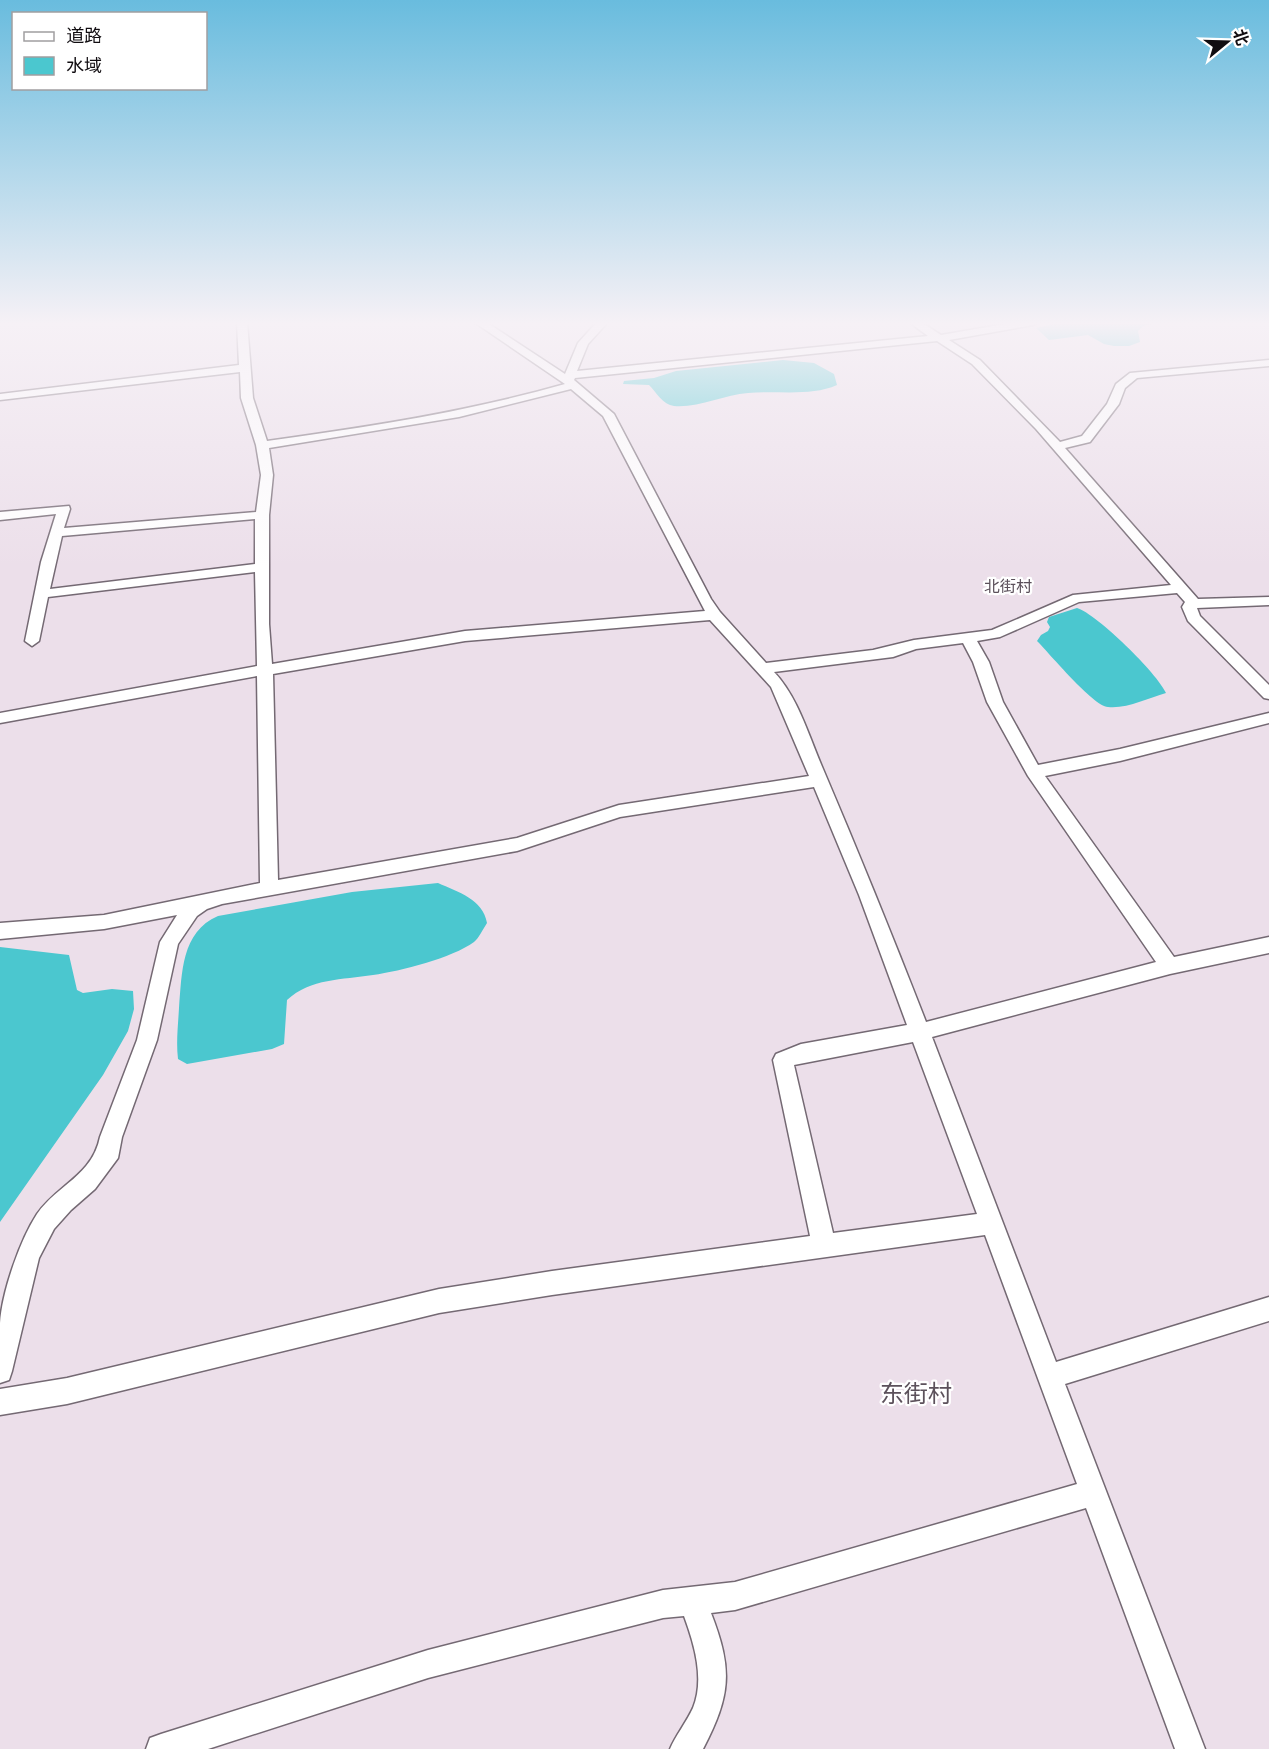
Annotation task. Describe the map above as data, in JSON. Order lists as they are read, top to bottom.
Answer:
{
  "districts": ["北街村", "东街村"],
  "legend": ["道路", "水域"],
  "north": "right"
}
